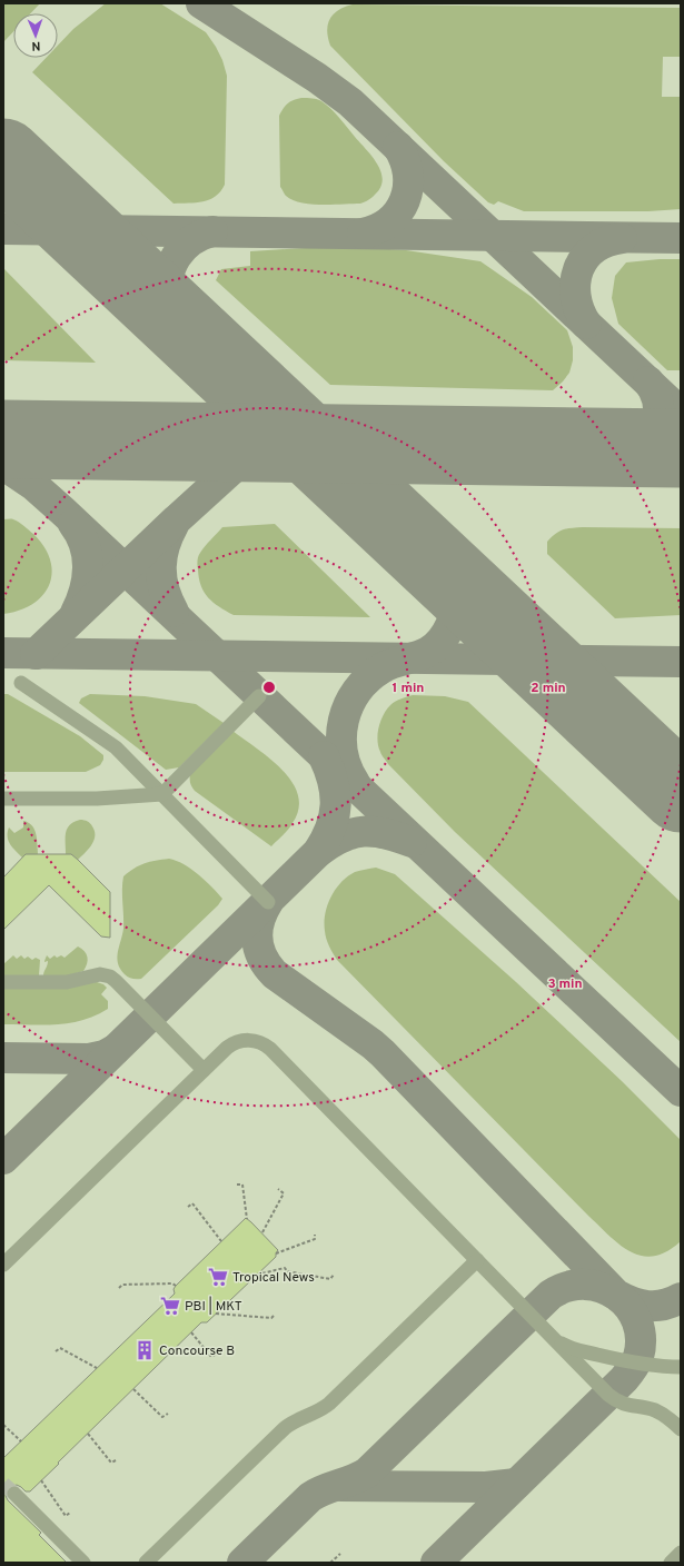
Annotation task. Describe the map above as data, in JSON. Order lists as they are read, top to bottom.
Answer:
{
  "places": {
    "supermarket": ["Tropical News", "PBI | MKT"],
    "building": ["Concourse B"]
  },
  "north": "bottom",
  "rings": ["1 min", "2 min", "3 min"]
}
